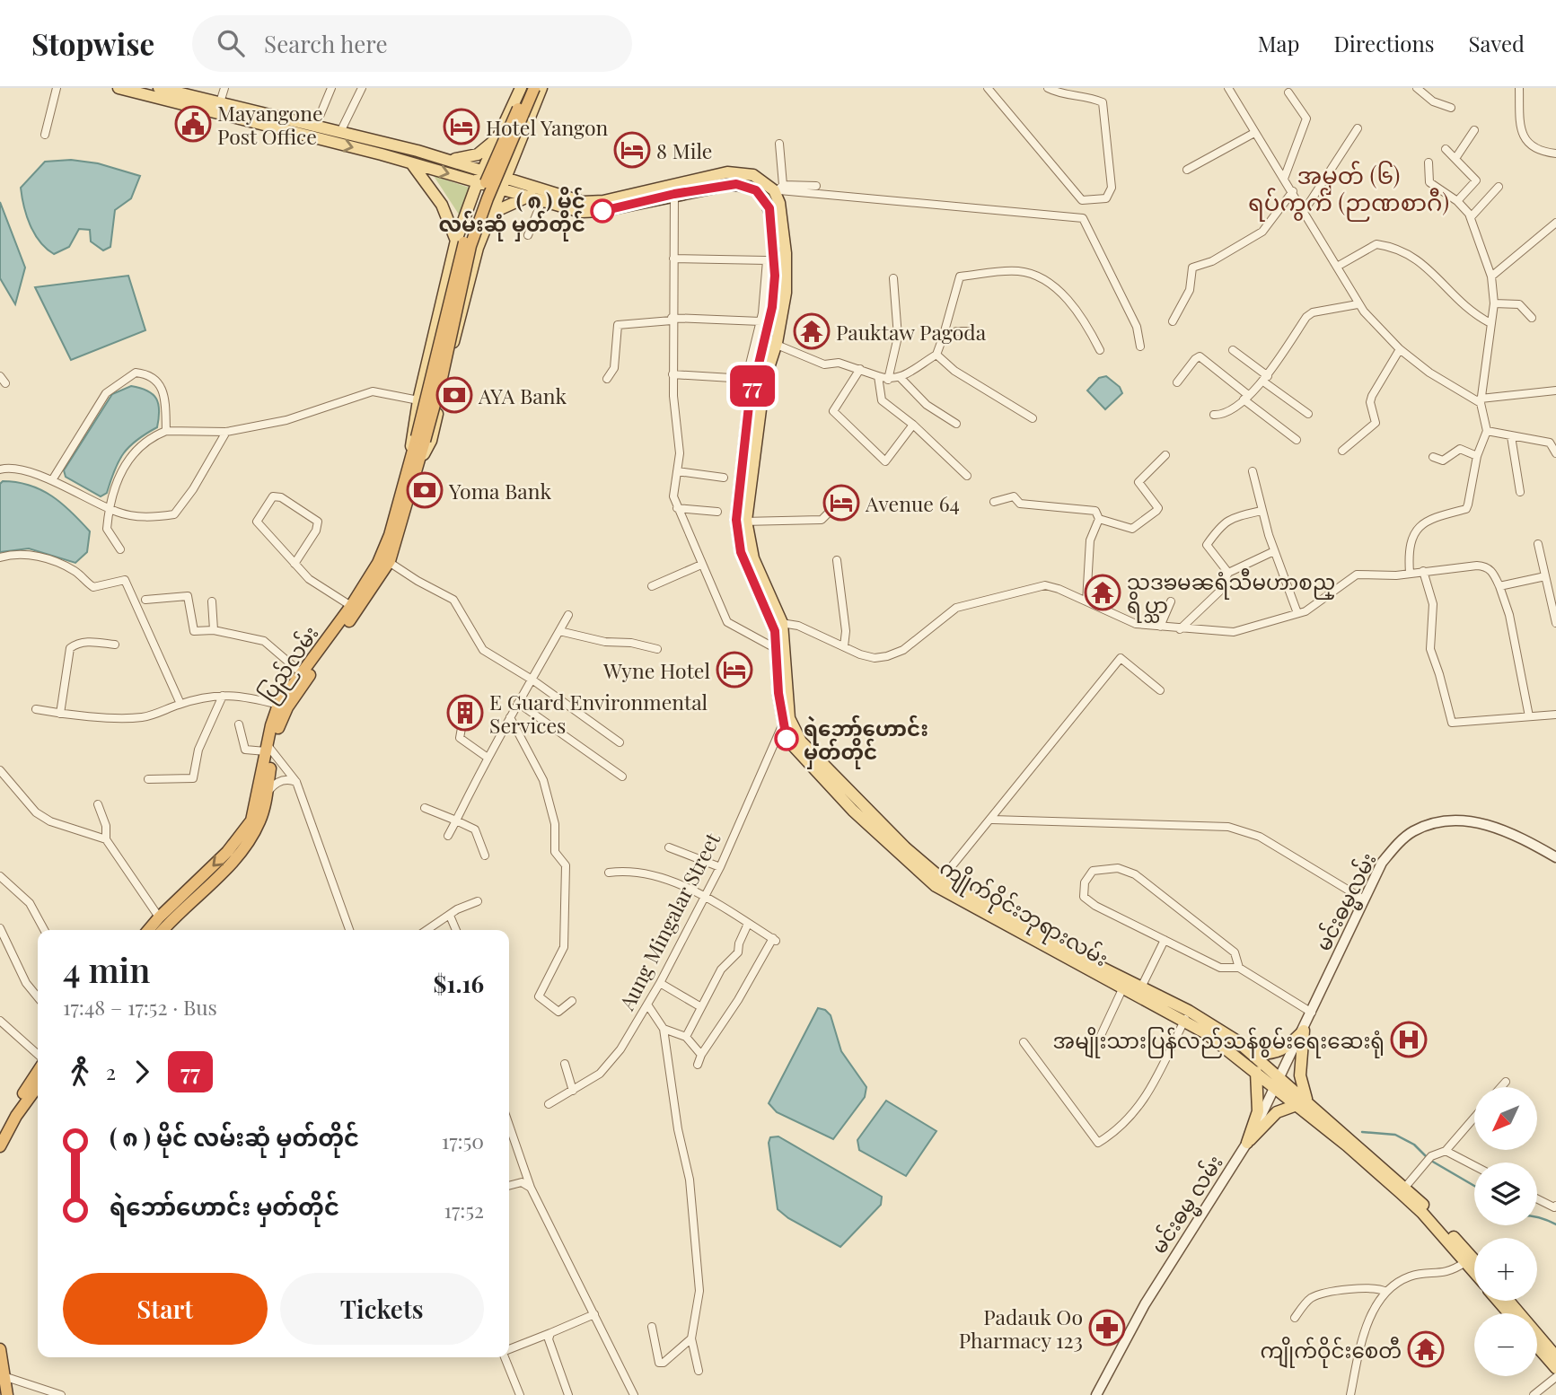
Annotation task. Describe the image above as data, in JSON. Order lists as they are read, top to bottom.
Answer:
{
  "streets": {
    "highway": ["ပြည်လမ်း"],
    "main road": ["မင်းဓမ္မလမ်း", "ကျိုက်ဝိုင်းဘုရားလမ်း", "မင်းဓမ္မ လမ်း"],
    "street": ["Aung Mingalar Street"]
  },
  "crossings": [
    ["မင်းဓမ္မလမ်း", "မင်းဓမ္မ လမ်း"],
    ["ကျိုက်ဝိုင်းဘုရားလမ်း", "Aung Mingalar Street"],
    ["ကျိုက်ဝိုင်းဘုရားလမ်း", "မင်းဓမ္မ လမ်း"]
  ],
  "districts": ["အမှတ် (၆) ရပ်ကွက် (ဉာဏစာဂီ)"],
  "places": {
    "public building": ["Mayangone Post Office"],
    "hotel": [
      "Hotel Yangon",
      "8 Mile",
      "Avenue 64",
      "Wyne Hotel"
    ],
    "other": ["( ၈ ) မိုင် လမ်းဆုံ မှတ်တိုင်", "ရဲဘော်ဟောင်း မှတ်တိုင်"],
    "temple": ["Pauktaw Pagoda", "သဒၶမၼရံသီမဟာစည္ ရိပ္သာ", "ကျိုက်ဝိုင်းစေတီ"],
    "bank": ["AYA Bank", "Yoma Bank"],
    "building": ["E Guard Environmental Services"],
    "hospital": ["အမျိုးသားပြန်လည်သန်စွမ်းရေးဆေးရုံ"],
    "pharmacy": ["Padauk Oo Pharmacy 123"]
  },
  "lines": ["bus line 77"],
  "north": "bottom left",
  "page": {
    "header": "Stopwise",
    "search": "Search here",
    "nav": ["Map", "Directions", "Saved"],
    "on_map": "77",
    "heading": ["4 min", "17:48 – 17:52 · Bus", "$1.16"],
    "legs": ["2", "77"],
    "map_buttons": ["+", "−"],
    "list": [
      {
        "name": "( ၈ ) မိုင် လမ်းဆုံ မှတ်တိုင်",
        "value": "17:50"
      },
      {
        "name": "ရဲဘော်ဟောင်း မှတ်တိုင်",
        "value": "17:52"
      }
    ],
    "buttons": ["Start", "Tickets"]
  }
}
